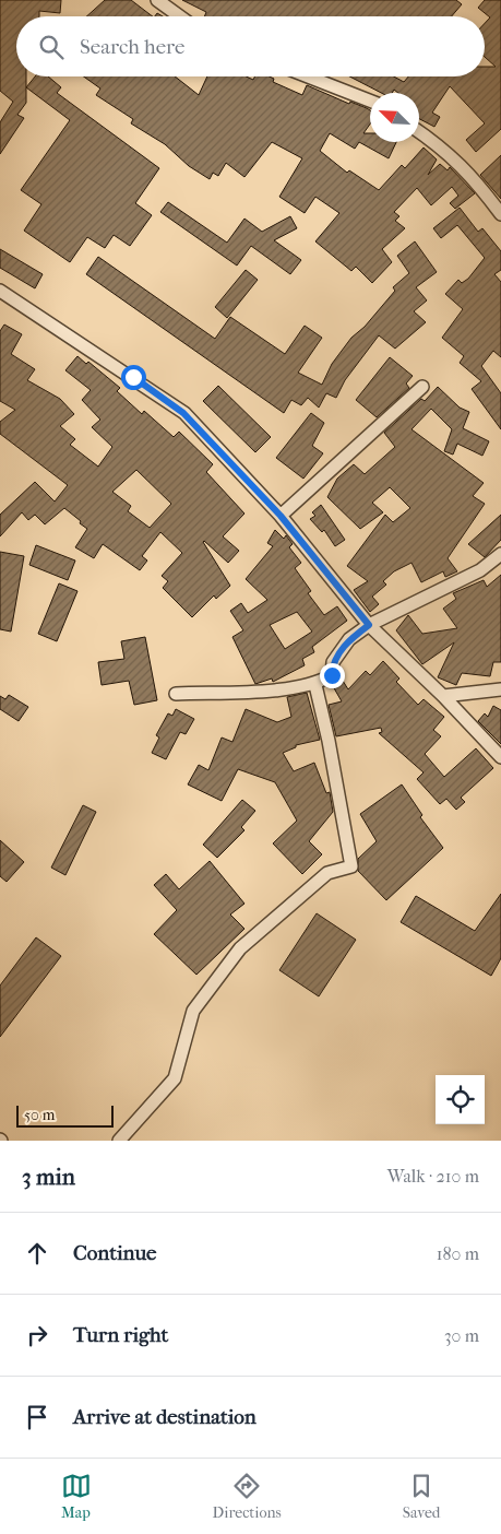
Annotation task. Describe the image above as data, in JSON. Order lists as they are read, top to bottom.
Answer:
{
  "scale_bar": "50 m",
  "north": "top left",
  "page": {
    "search": "Search here",
    "scale": "50 m",
    "heading": ["3 min", "Walk · 210 m"],
    "list": [
      ["Continue", "180 m"],
      ["Turn right", "30 m"],
      "Arrive at destination"
    ],
    "nav": ["Map", "Directions", "Saved"]
  }
}
